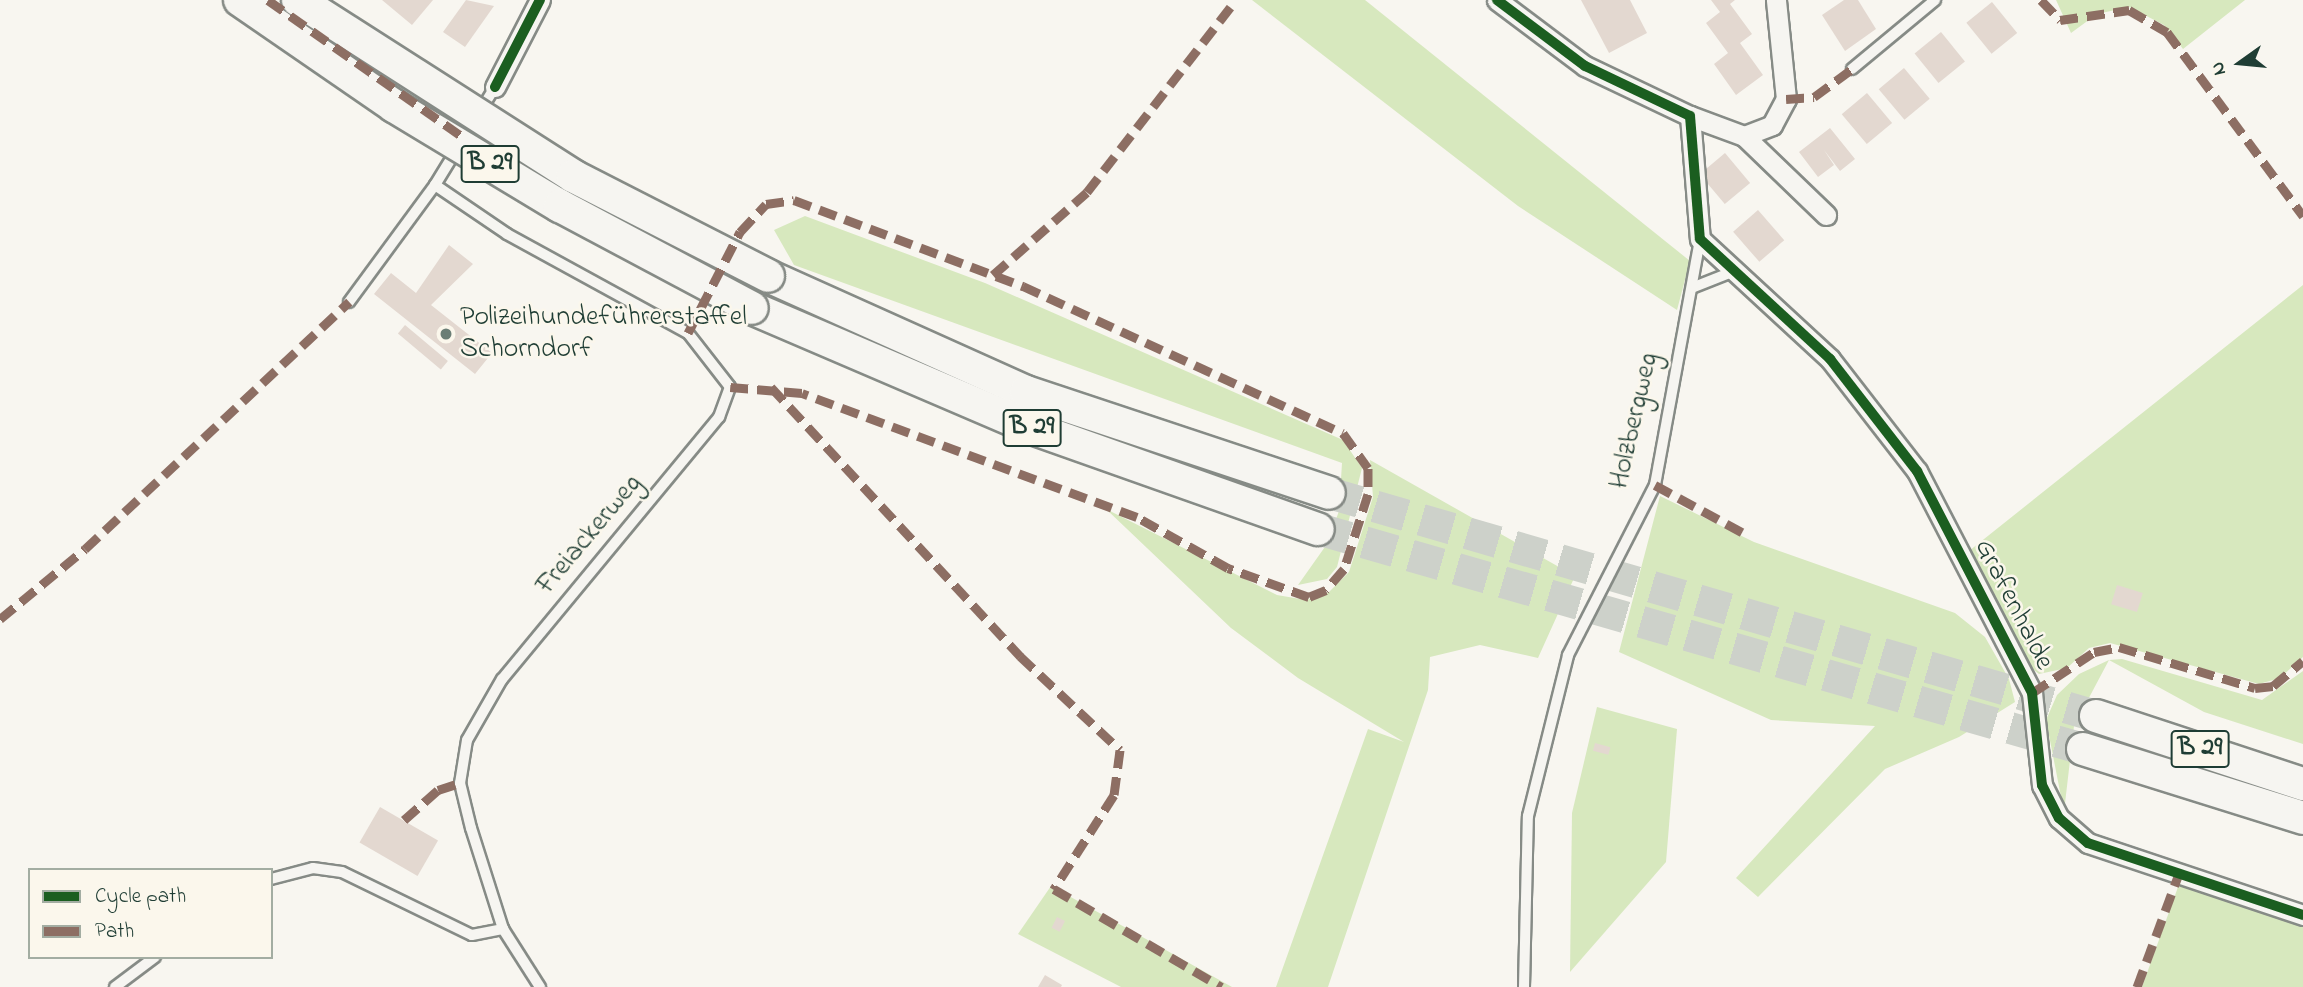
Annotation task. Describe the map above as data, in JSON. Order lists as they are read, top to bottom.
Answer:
{
  "streets": {
    "highway": ["B 29"],
    "street": ["Holzbergweg", "Grafenhalde"],
    "lane": ["Freiackerweg"]
  },
  "crossings": [
    ["Holzbergweg", "Grafenhalde"]
  ],
  "places": ["Polizeihundeführerstaffel Schorndorf"],
  "legend": ["Cycle path", "Path"],
  "north": "left"
}
